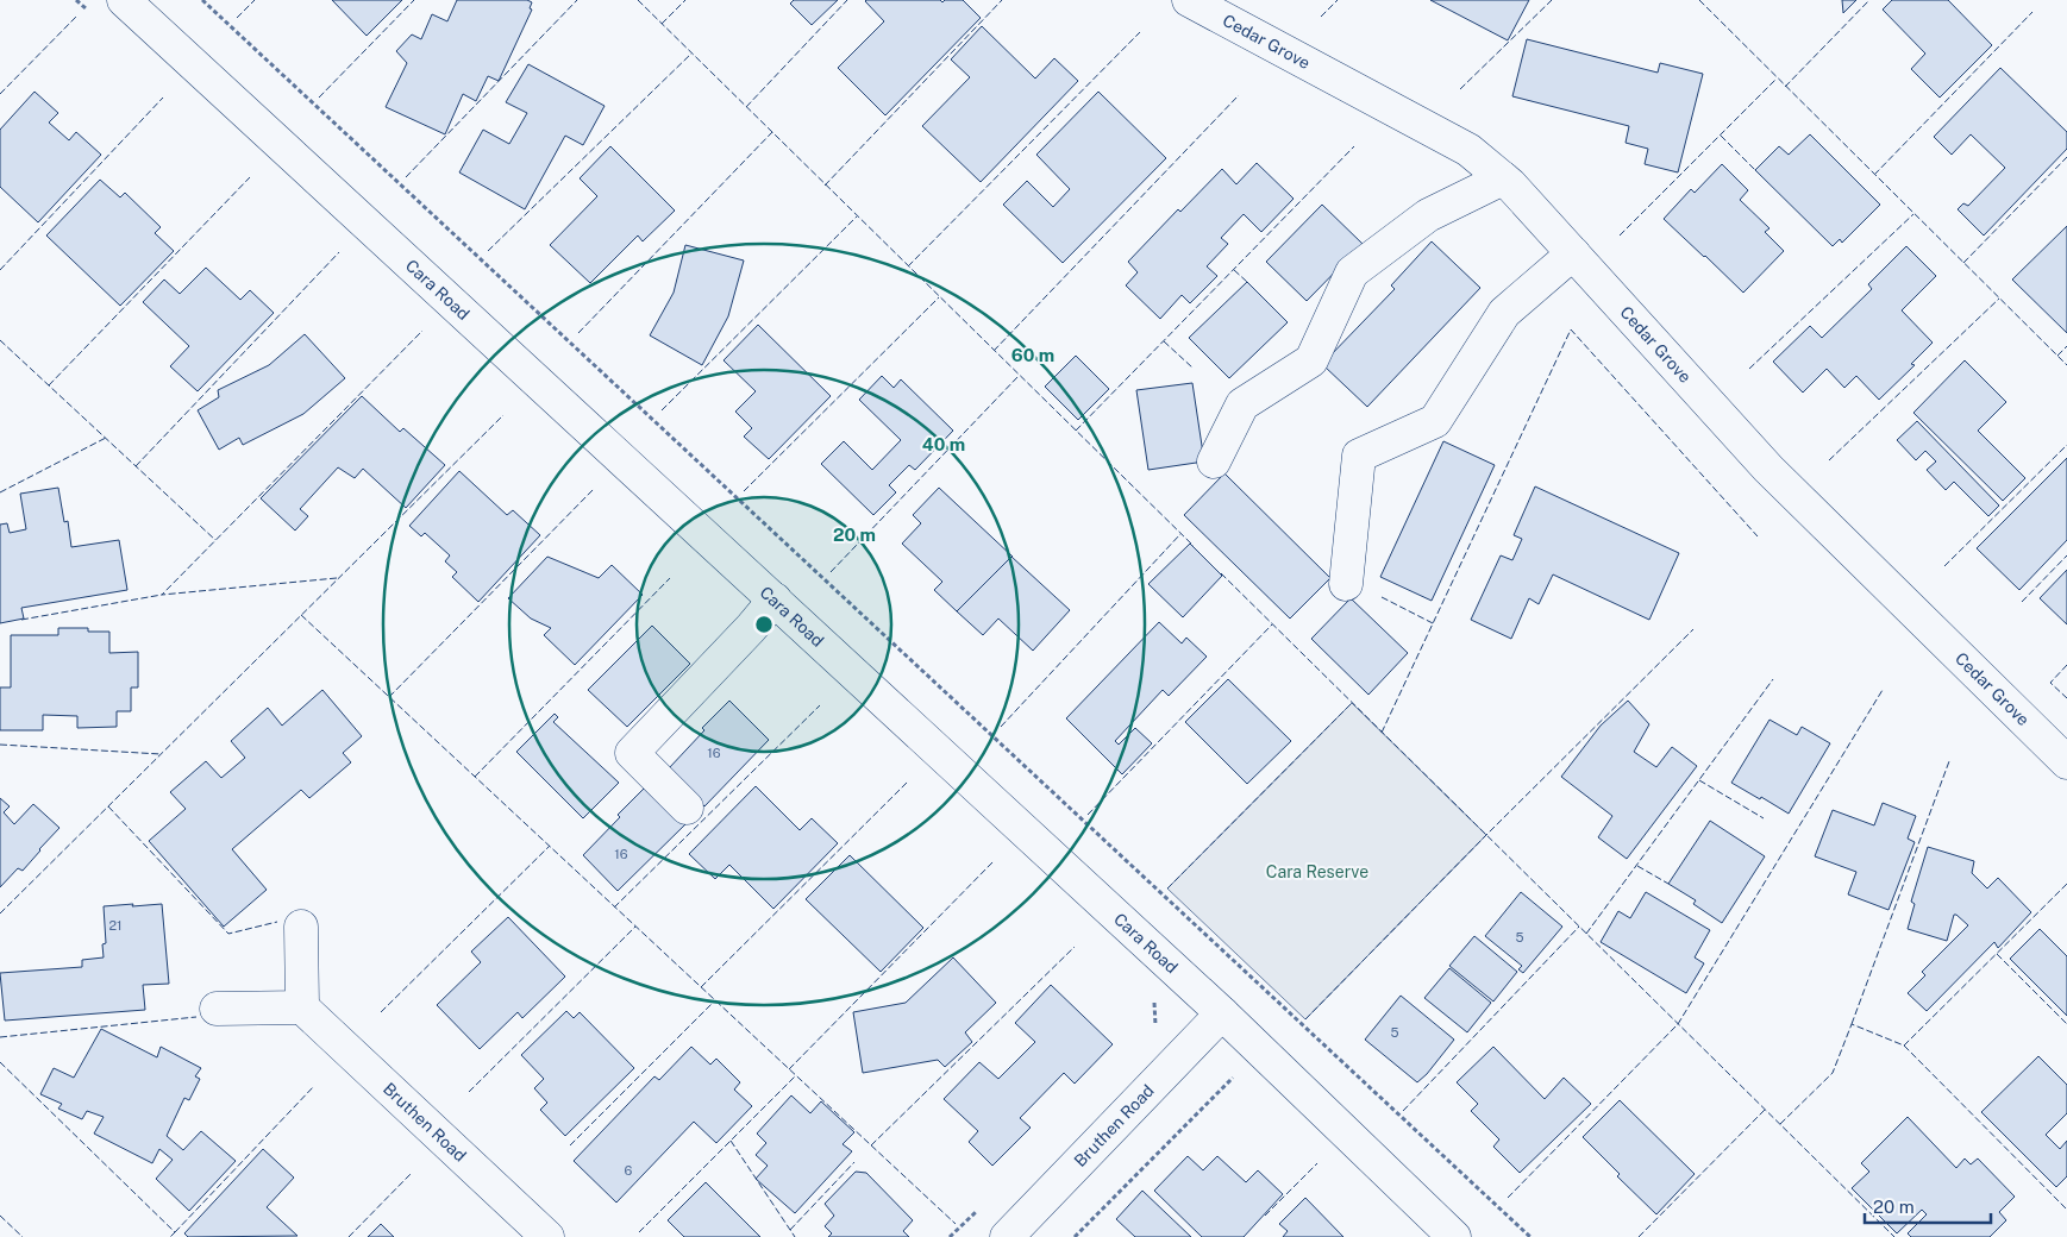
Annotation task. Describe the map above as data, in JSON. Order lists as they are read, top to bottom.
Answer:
{
  "streets": {
    "street": ["Cedar Grove", "Cara Road", "Bruthen Road"]
  },
  "crossings": [
    ["Cara Road", "Bruthen Road"]
  ],
  "parks": ["Cara Reserve"],
  "house_numbers": [
    "16",
    "16",
    "21",
    "5",
    "5",
    "6"
  ],
  "scale_bar": "20 m",
  "rings": ["60 m", "40 m", "20 m"]
}
